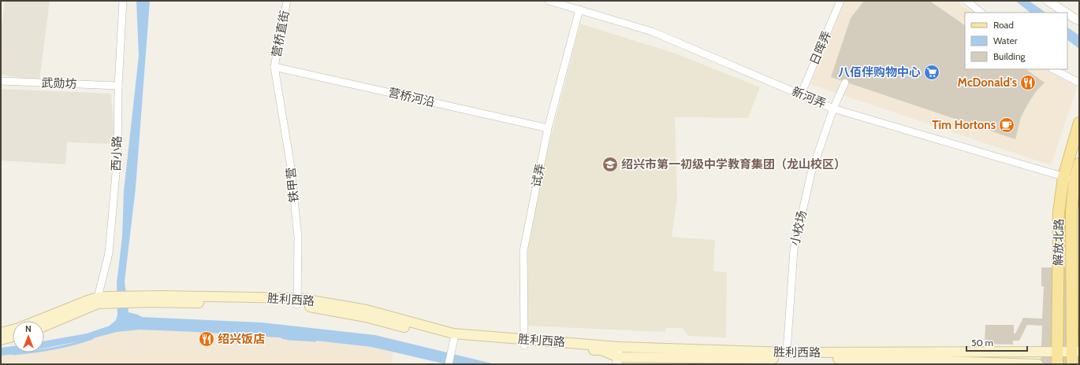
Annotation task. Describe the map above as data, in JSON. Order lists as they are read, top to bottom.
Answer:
{
  "streets": {
    "main road": ["解放北路", "胜利西路"],
    "street": [
      "营桥直街",
      "日晖弄",
      "武勋坊",
      "营桥河沿",
      "新河弄",
      "西小路",
      "试弄",
      "铁甲营",
      "小校场"
    ]
  },
  "crossings": [
    ["营桥直街", "营桥河沿"],
    ["营桥直街", "铁甲营"],
    ["日晖弄", "新河弄"],
    ["武勋坊", "西小路"],
    ["营桥河沿", "试弄"],
    ["营桥河沿", "铁甲营"],
    ["新河弄", "试弄"],
    ["新河弄", "小校场"],
    ["新河弄", "解放北路"],
    ["西小路", "胜利西路"],
    ["试弄", "胜利西路"],
    ["铁甲营", "胜利西路"],
    ["小校场", "胜利西路"],
    ["解放北路", "胜利西路"]
  ],
  "places": {
    "supermarket": ["八佰伴购物中心"],
    "restaurant": ["McDonald's", "绍兴饭店"],
    "cafe": ["Tim Hortons"],
    "school or university": ["绍兴市第一初级中学教育集团（龙山校区）"]
  },
  "legend": ["Road", "Water", "Building"],
  "scale_bar": "50 m",
  "north": "top"
}
